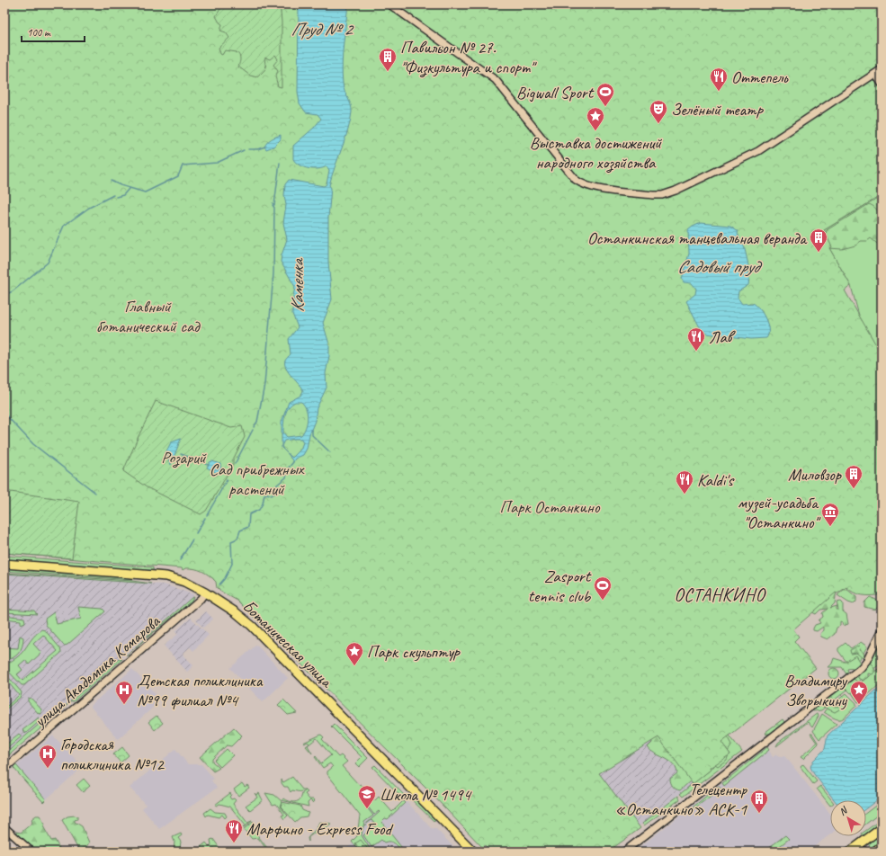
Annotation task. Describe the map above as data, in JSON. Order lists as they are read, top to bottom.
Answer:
{
  "streets": {
    "main road": ["Ботаническая улица"],
    "street": ["улица Академика Комарова"]
  },
  "crossings": [
    ["Ботаническая улица", "улица Академика Комарова"]
  ],
  "districts": ["ОСТАНКИНО"],
  "water": ["Пруд № 2", "Садовый пруд", "Каменка"],
  "parks": [
    "Главный ботанический сад",
    "Розарий",
    "Сад прибрежных растений",
    "Парк Останкино"
  ],
  "places": {
    "building": [
      "Павильон № 27. \"Физкультура и спорт\"",
      "Останкинская танцевальная веранда",
      "Миловзор",
      "Телецентр «Останкино» АСК-1"
    ],
    "restaurant": [
      "Оттепель",
      "Лав",
      "Kaldi's",
      "Марфино - Express Food"
    ],
    "sports": ["Bigwall Sport", "Zasport tennis club"],
    "theatre": ["Зелёный театр"],
    "place": ["Выставка достижений народного хозяйства", "Парк скульптур", "Владимиру Зворыкину"],
    "museum": ["музей-усадьба \"Останкино\""],
    "hospital": ["Детская поликлиника №99 филиал №4", "Городская поликлиника №12"],
    "school or university": ["Школа № 1494"]
  },
  "scale_bar": "100 m",
  "north": "top left"
}
